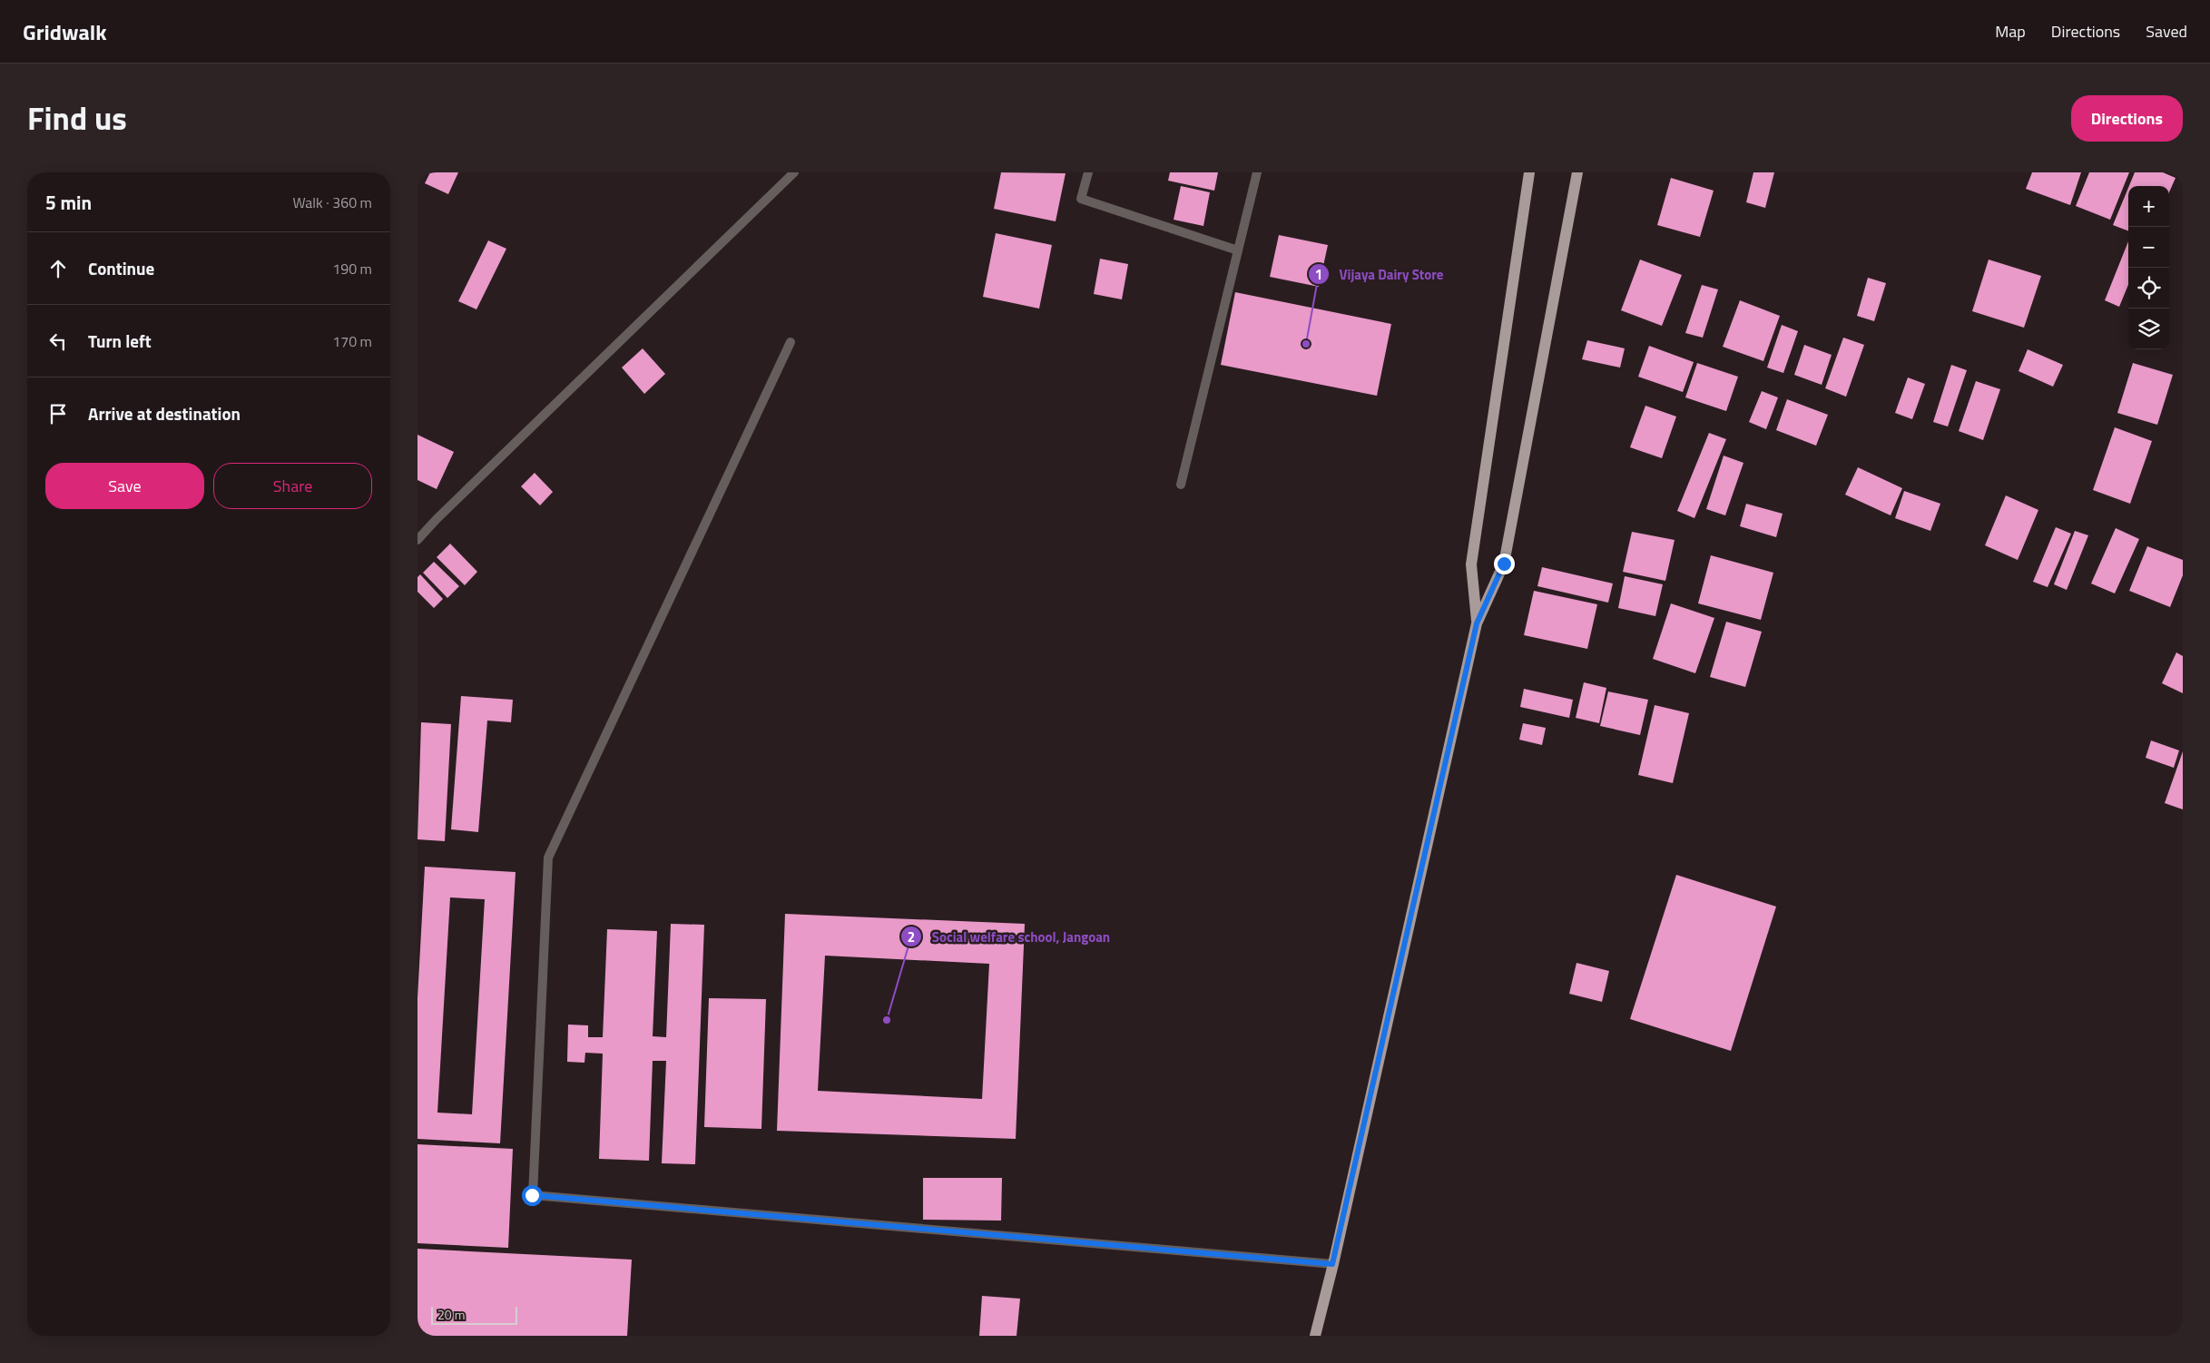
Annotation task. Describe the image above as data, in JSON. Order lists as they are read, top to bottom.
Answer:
{
  "places": ["Vijaya Dairy Store", "Social welfare school, Jangoan"],
  "scale_bar": "20 m",
  "page": {
    "header": "Gridwalk",
    "nav": ["Map", "Directions", "Saved"],
    "title": "Find us",
    "buttons": [
      "Directions",
      ["Save", "Share"]
    ],
    "heading": ["5 min", "Walk · 360 m"],
    "map_buttons": ["+", "−"],
    "list": [
      ["Continue", "190 m"],
      ["Turn left", "170 m"],
      "Arrive at destination"
    ],
    "scale": "20 m"
  }
}
